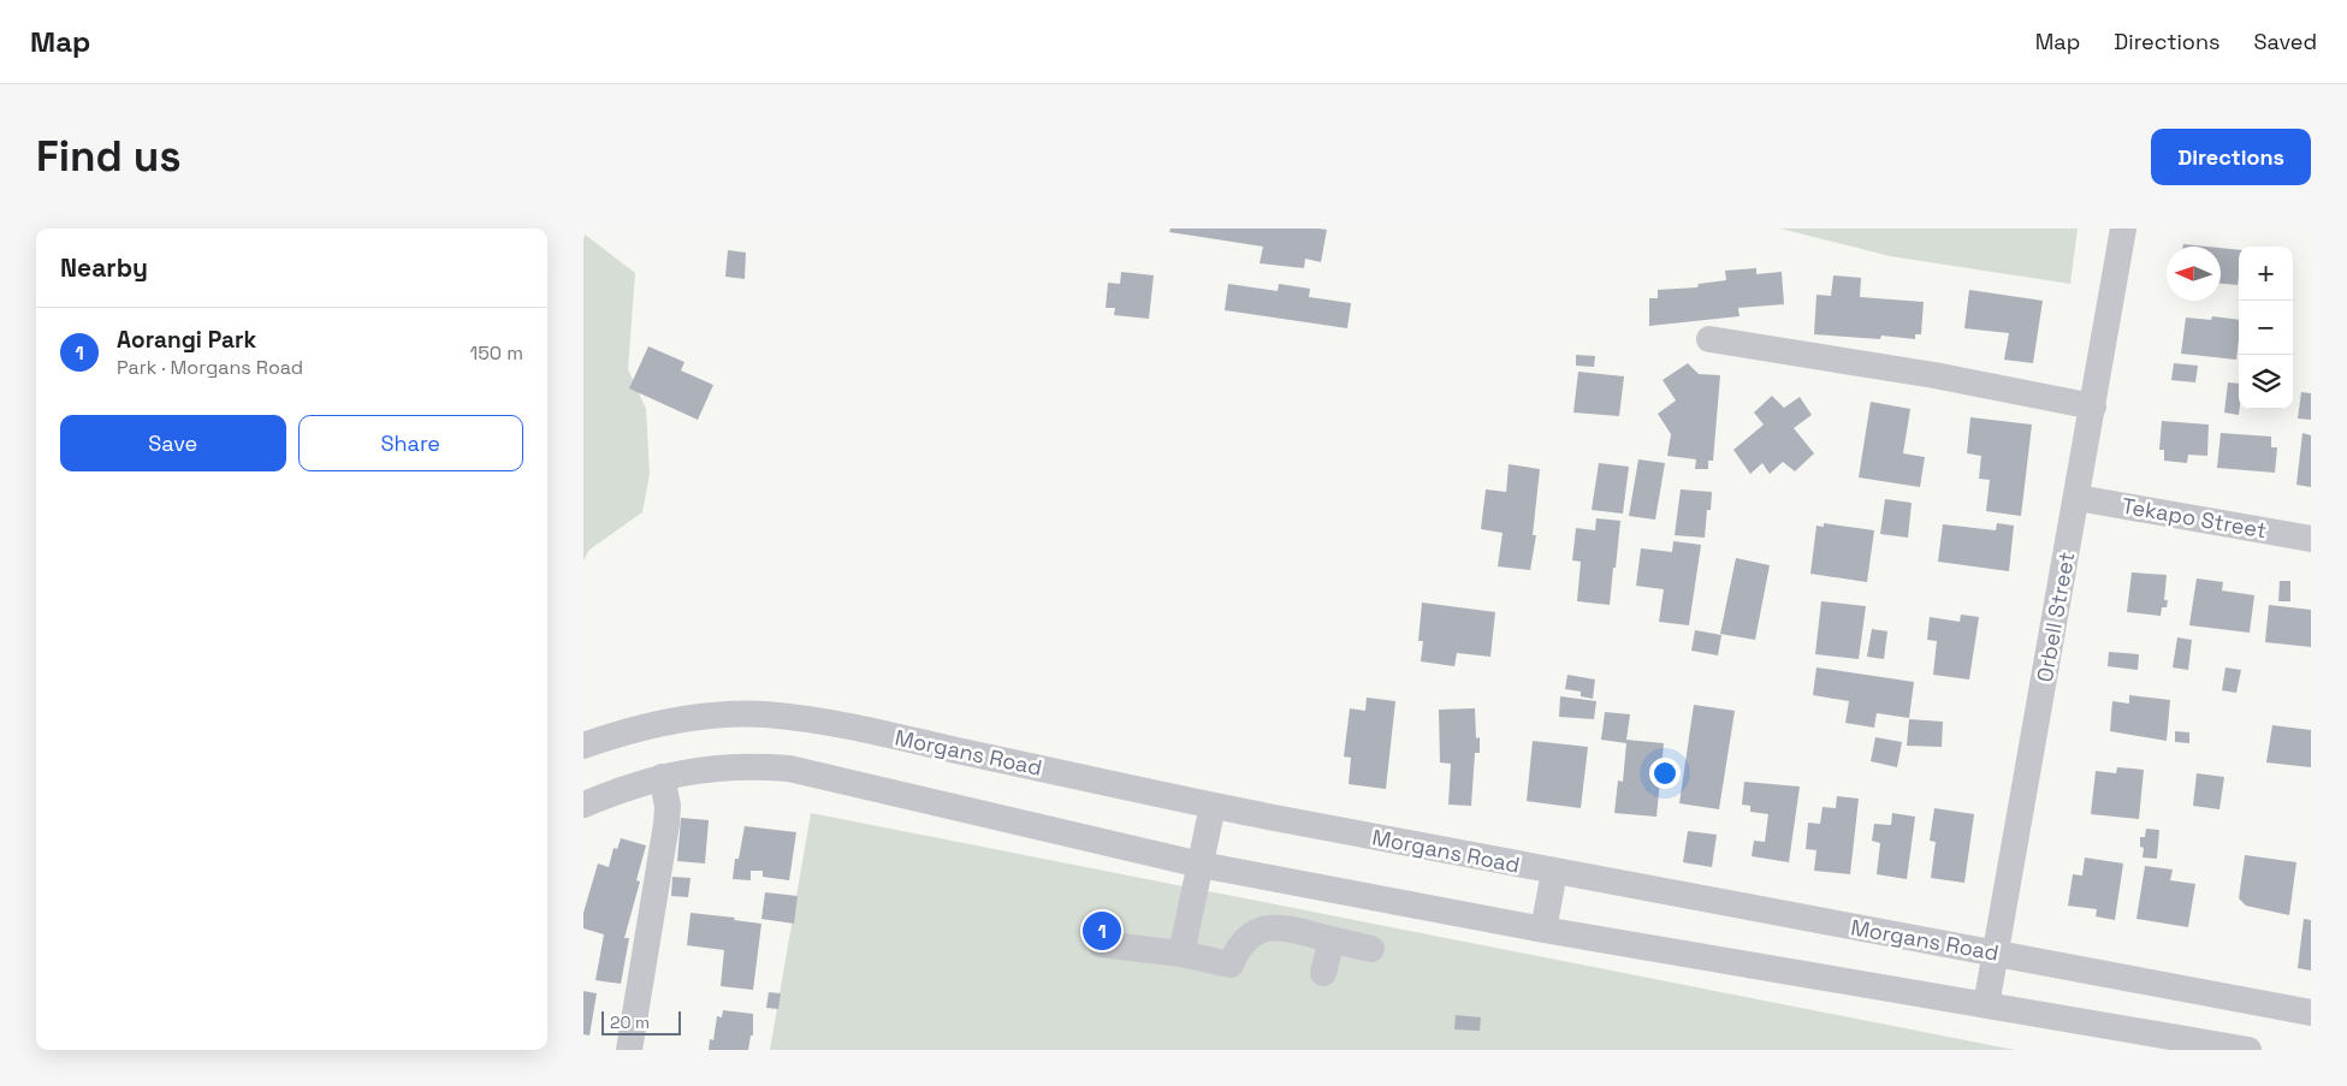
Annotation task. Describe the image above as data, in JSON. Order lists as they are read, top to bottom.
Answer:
{
  "streets": {
    "street": ["Tekapo Street", "Orbell Street", "Morgans Road"]
  },
  "crossings": [
    ["Tekapo Street", "Orbell Street"],
    ["Orbell Street", "Morgans Road"]
  ],
  "scale_bar": "20 m",
  "north": "left",
  "page": {
    "header": "Map",
    "nav": ["Map", "Directions", "Saved"],
    "buttons": [
      "Directions",
      ["Save", "Share"]
    ],
    "title": "Find us",
    "heading": "Nearby",
    "map_buttons": ["+", "−"],
    "list": [
      {
        "mark": "1",
        "name": "Aorangi Park",
        "note": "Park · Morgans Road",
        "value": "150 m"
      }
    ],
    "pins": "1",
    "scale": "20 m"
  }
}
